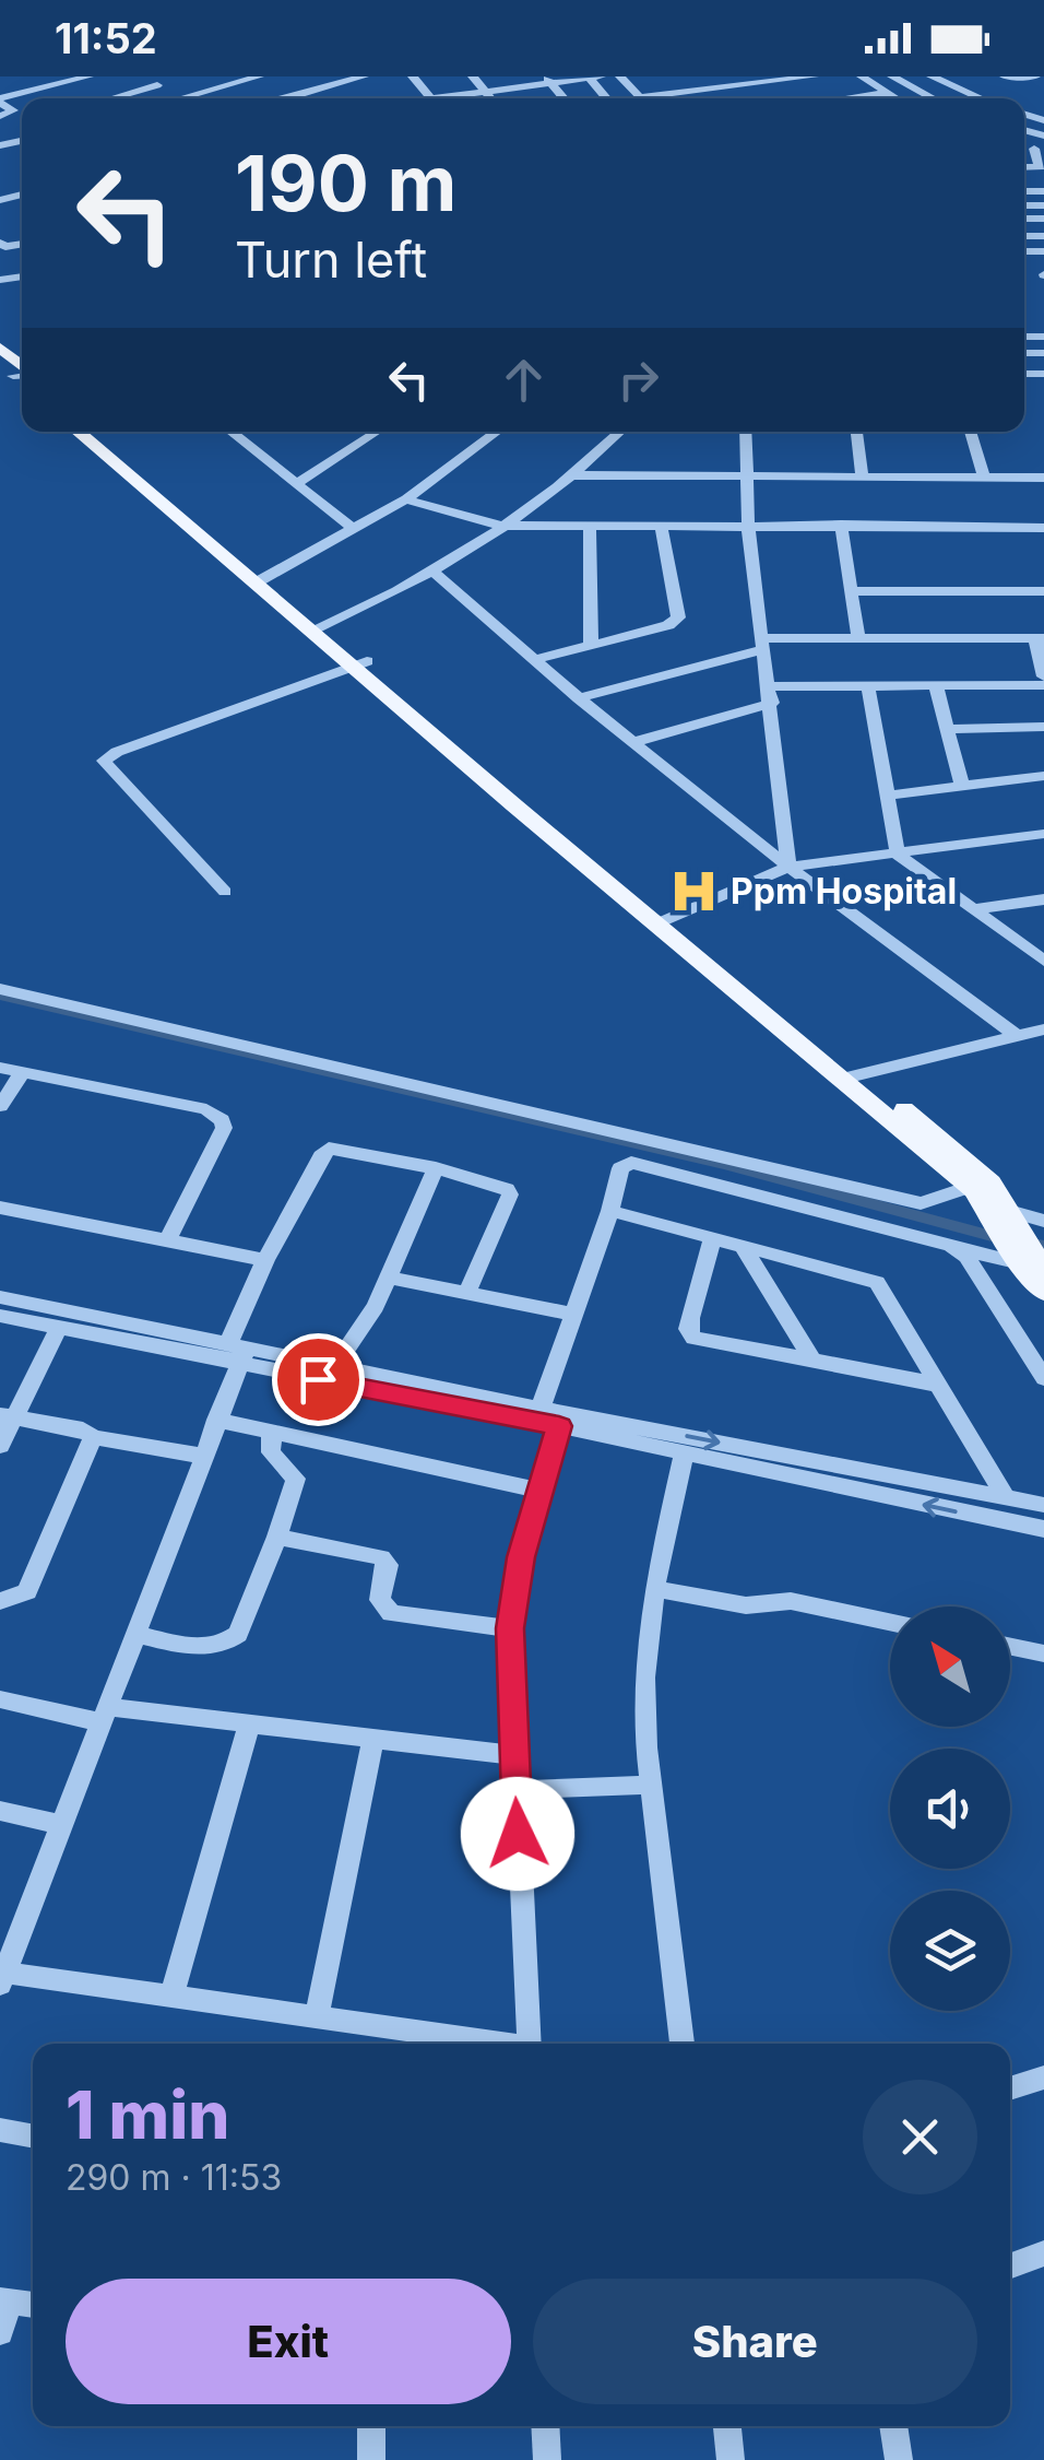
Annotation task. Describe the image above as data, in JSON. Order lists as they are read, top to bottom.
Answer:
{
  "places": {
    "hospital": ["Ppm Hospital"]
  },
  "north": "top left",
  "page": {
    "status": "11:52",
    "turn": ["190 m", "Turn left"],
    "heading": ["1 min", "290 m · 11:53"],
    "buttons": ["Exit", "Share"]
  }
}
